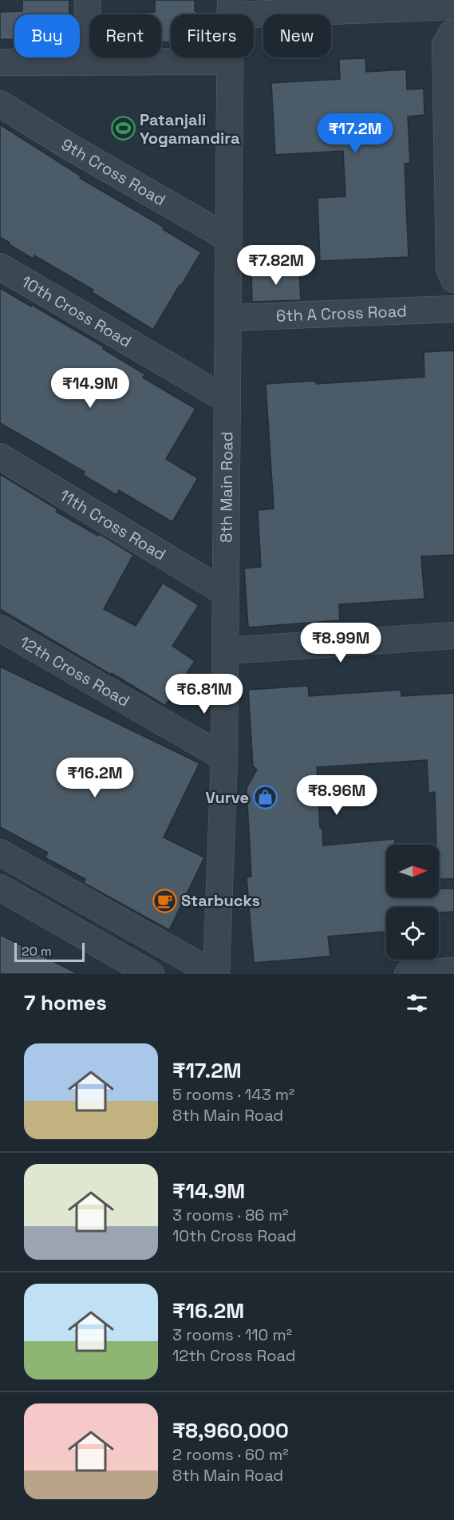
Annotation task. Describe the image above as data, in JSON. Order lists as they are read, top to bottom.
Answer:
{
  "streets": {
    "street": [
      "9th Cross Road",
      "10th Cross Road",
      "6th A Cross Road",
      "8th Main Road",
      "11th Cross Road",
      "12th Cross Road"
    ]
  },
  "crossings": [
    ["9th Cross Road", "8th Main Road"],
    ["10th Cross Road", "8th Main Road"],
    ["6th A Cross Road", "8th Main Road"],
    ["8th Main Road", "11th Cross Road"],
    ["8th Main Road", "12th Cross Road"]
  ],
  "places": {
    "sports": ["Patanjali Yogamandira"],
    "shop": ["Vurve"],
    "cafe": ["Starbucks"]
  },
  "scale_bar": "20 m",
  "north": "right",
  "page": {
    "chip": [
      "Buy",
      "Rent",
      "Filters",
      "New"
    ],
    "price": [
      "₹17.2M",
      "₹7.82M",
      "₹14.9M",
      "₹8.99M",
      "₹6.81M",
      "₹16.2M",
      "₹8.96M"
    ],
    "scale": "20 m",
    "heading": "7 homes",
    "list": [
      {
        "name": "₹17.2M",
        "note": "5 rooms · 143 m² · 8th Main Road"
      },
      {
        "name": "₹14.9M",
        "note": "3 rooms · 86 m² · 10th Cross Road"
      },
      {
        "name": "₹16.2M",
        "note": "3 rooms · 110 m² · 12th Cross Road"
      },
      {
        "name": "₹8,960,000",
        "note": "2 rooms · 60 m² · 8th Main Road"
      }
    ]
  }
}
